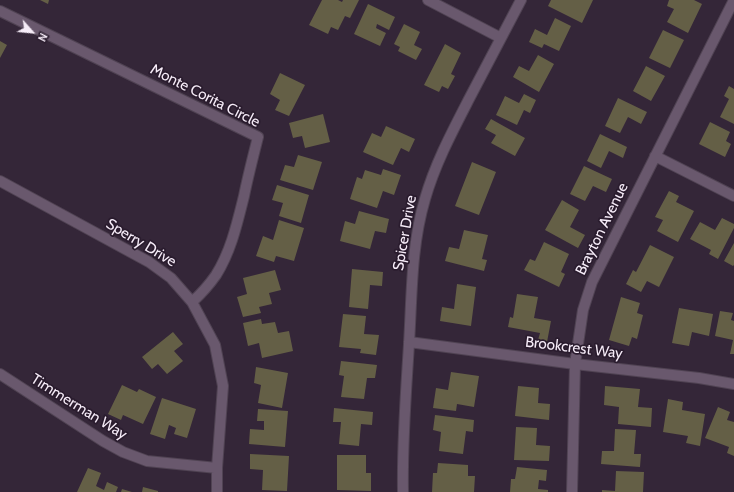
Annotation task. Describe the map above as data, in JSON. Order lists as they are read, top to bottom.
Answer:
{
  "streets": {
    "street": [
      "Monte Corita Circle",
      "Brayton Avenue",
      "Spicer Drive",
      "Sperry Drive",
      "Brookcrest Way",
      "Timmerman Way"
    ]
  },
  "crossings": [
    ["Monte Corita Circle", "Sperry Drive"],
    ["Brayton Avenue", "Brookcrest Way"],
    ["Spicer Drive", "Brookcrest Way"],
    ["Sperry Drive", "Timmerman Way"]
  ],
  "north": "bottom right"
}
